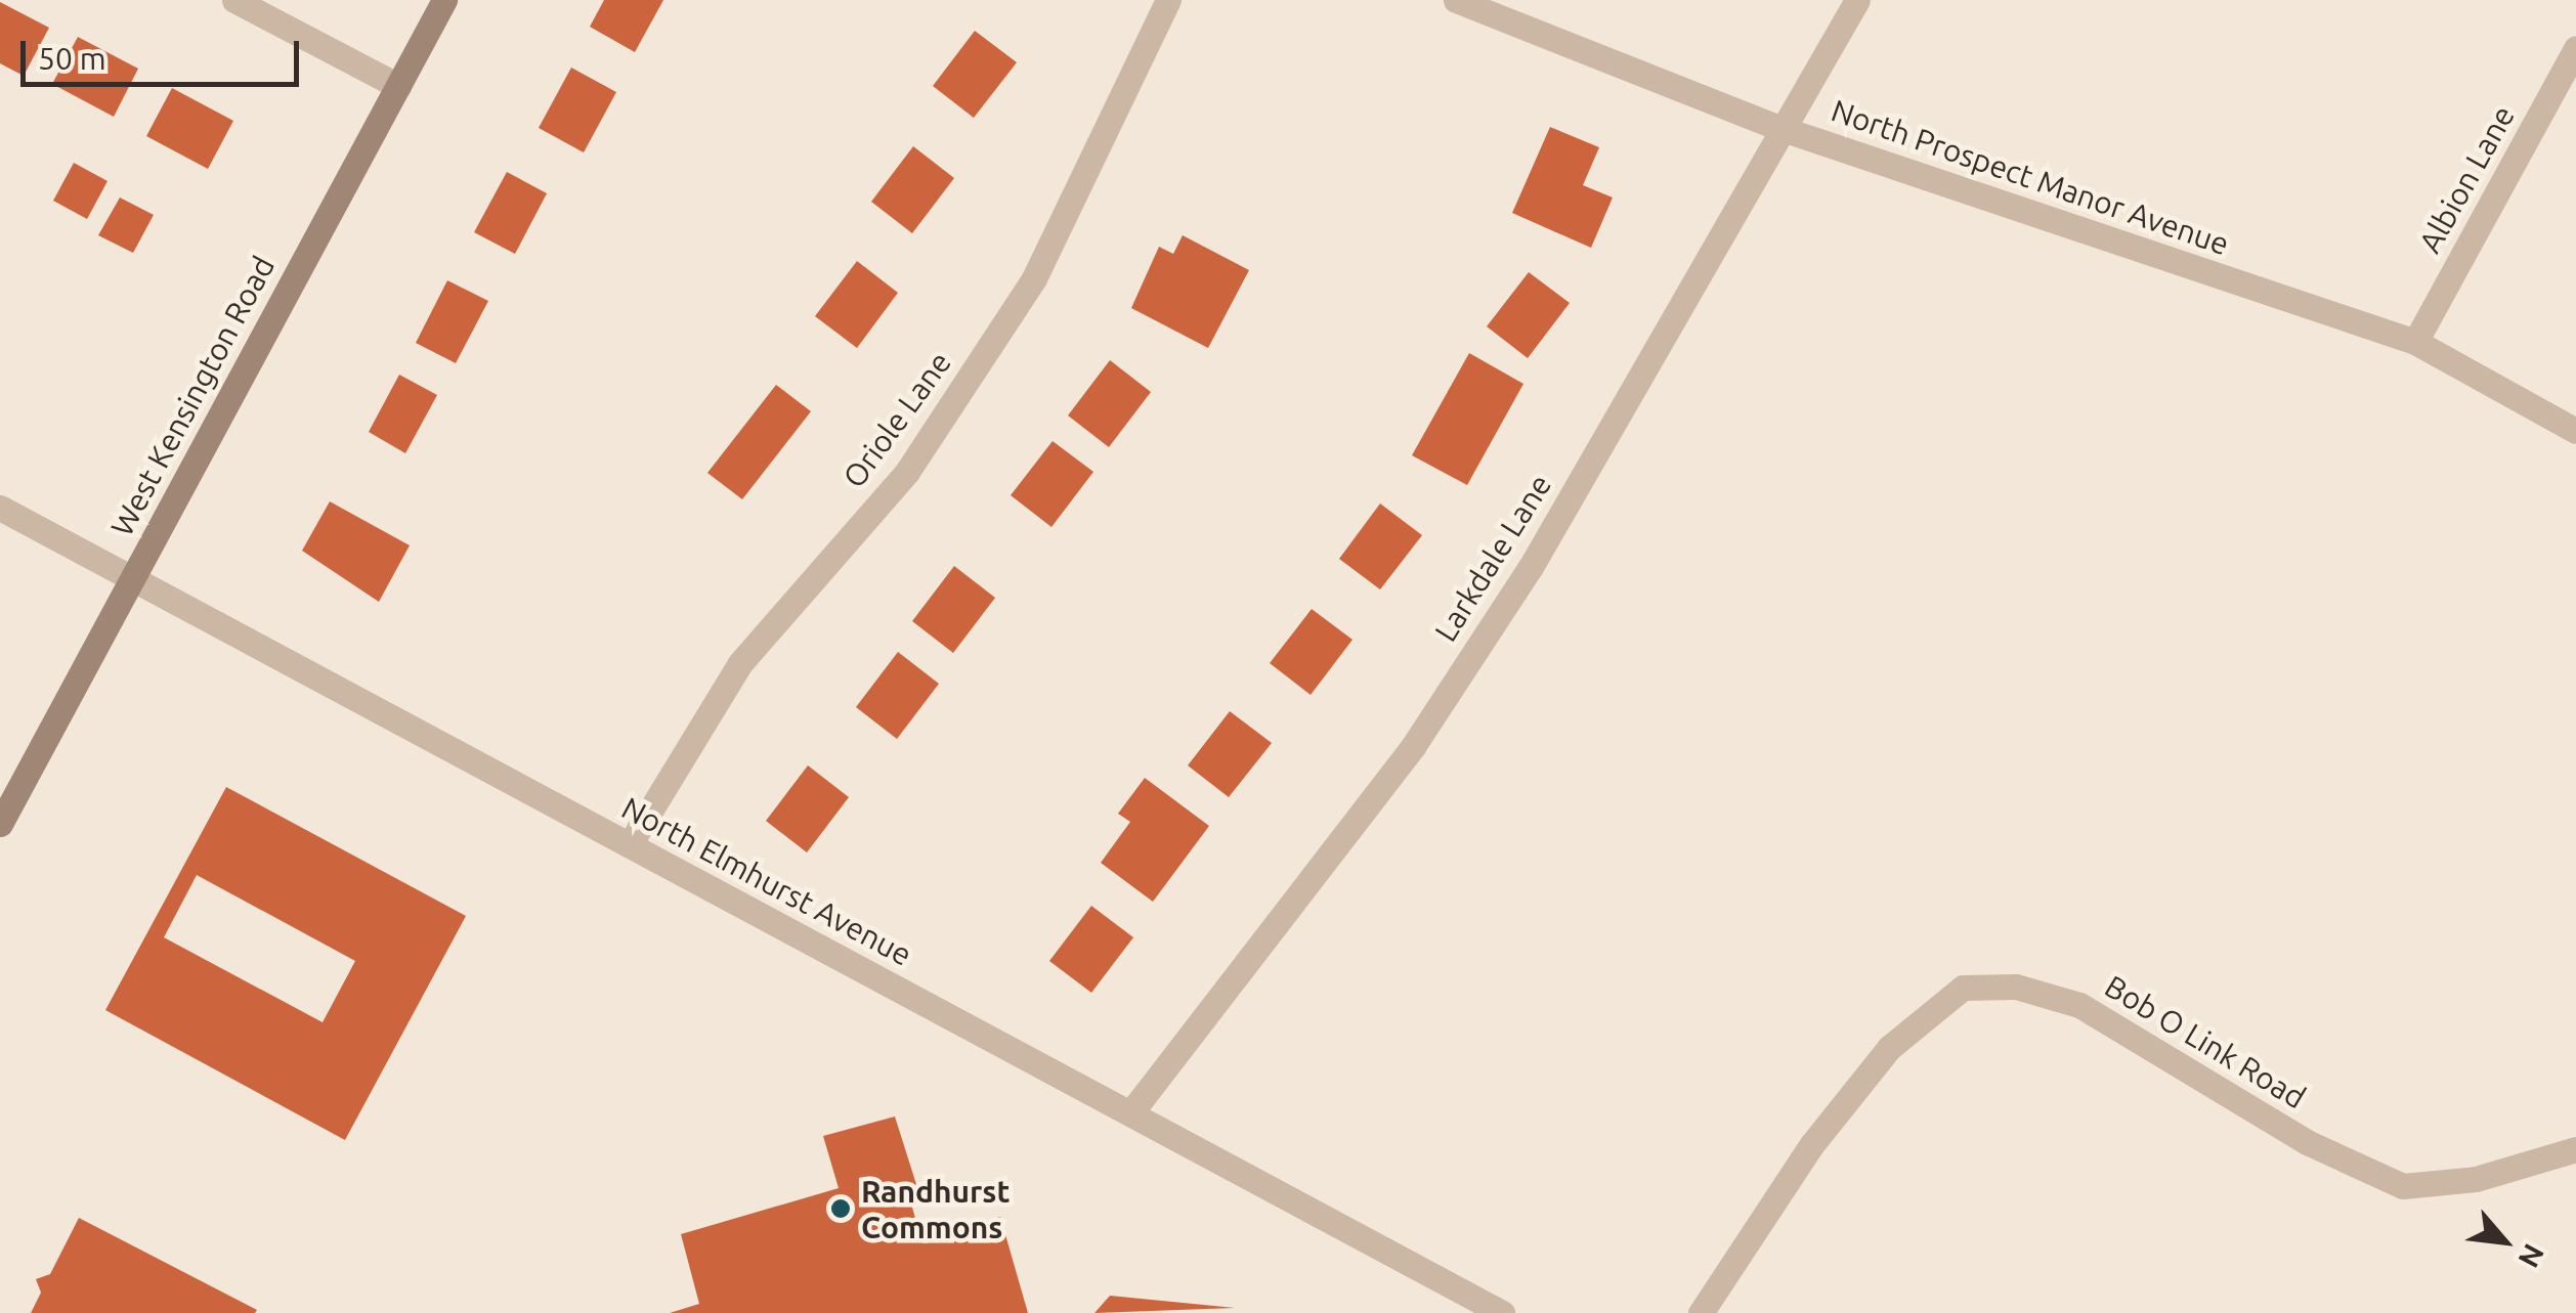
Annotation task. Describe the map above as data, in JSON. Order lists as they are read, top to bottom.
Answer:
{
  "streets": {
    "main road": ["West Kensington Road"],
    "street": [
      "North Prospect Manor Avenue",
      "Albion Lane",
      "Oriole Lane",
      "Larkdale Lane",
      "North Elmhurst Avenue",
      "Bob O Link Road"
    ]
  },
  "crossings": [
    ["North Prospect Manor Avenue", "Albion Lane"],
    ["North Prospect Manor Avenue", "Larkdale Lane"],
    ["West Kensington Road", "North Elmhurst Avenue"],
    ["Oriole Lane", "North Elmhurst Avenue"],
    ["Larkdale Lane", "North Elmhurst Avenue"]
  ],
  "places": ["Randhurst Commons"],
  "scale_bar": "50 m",
  "north": "bottom right"
}
